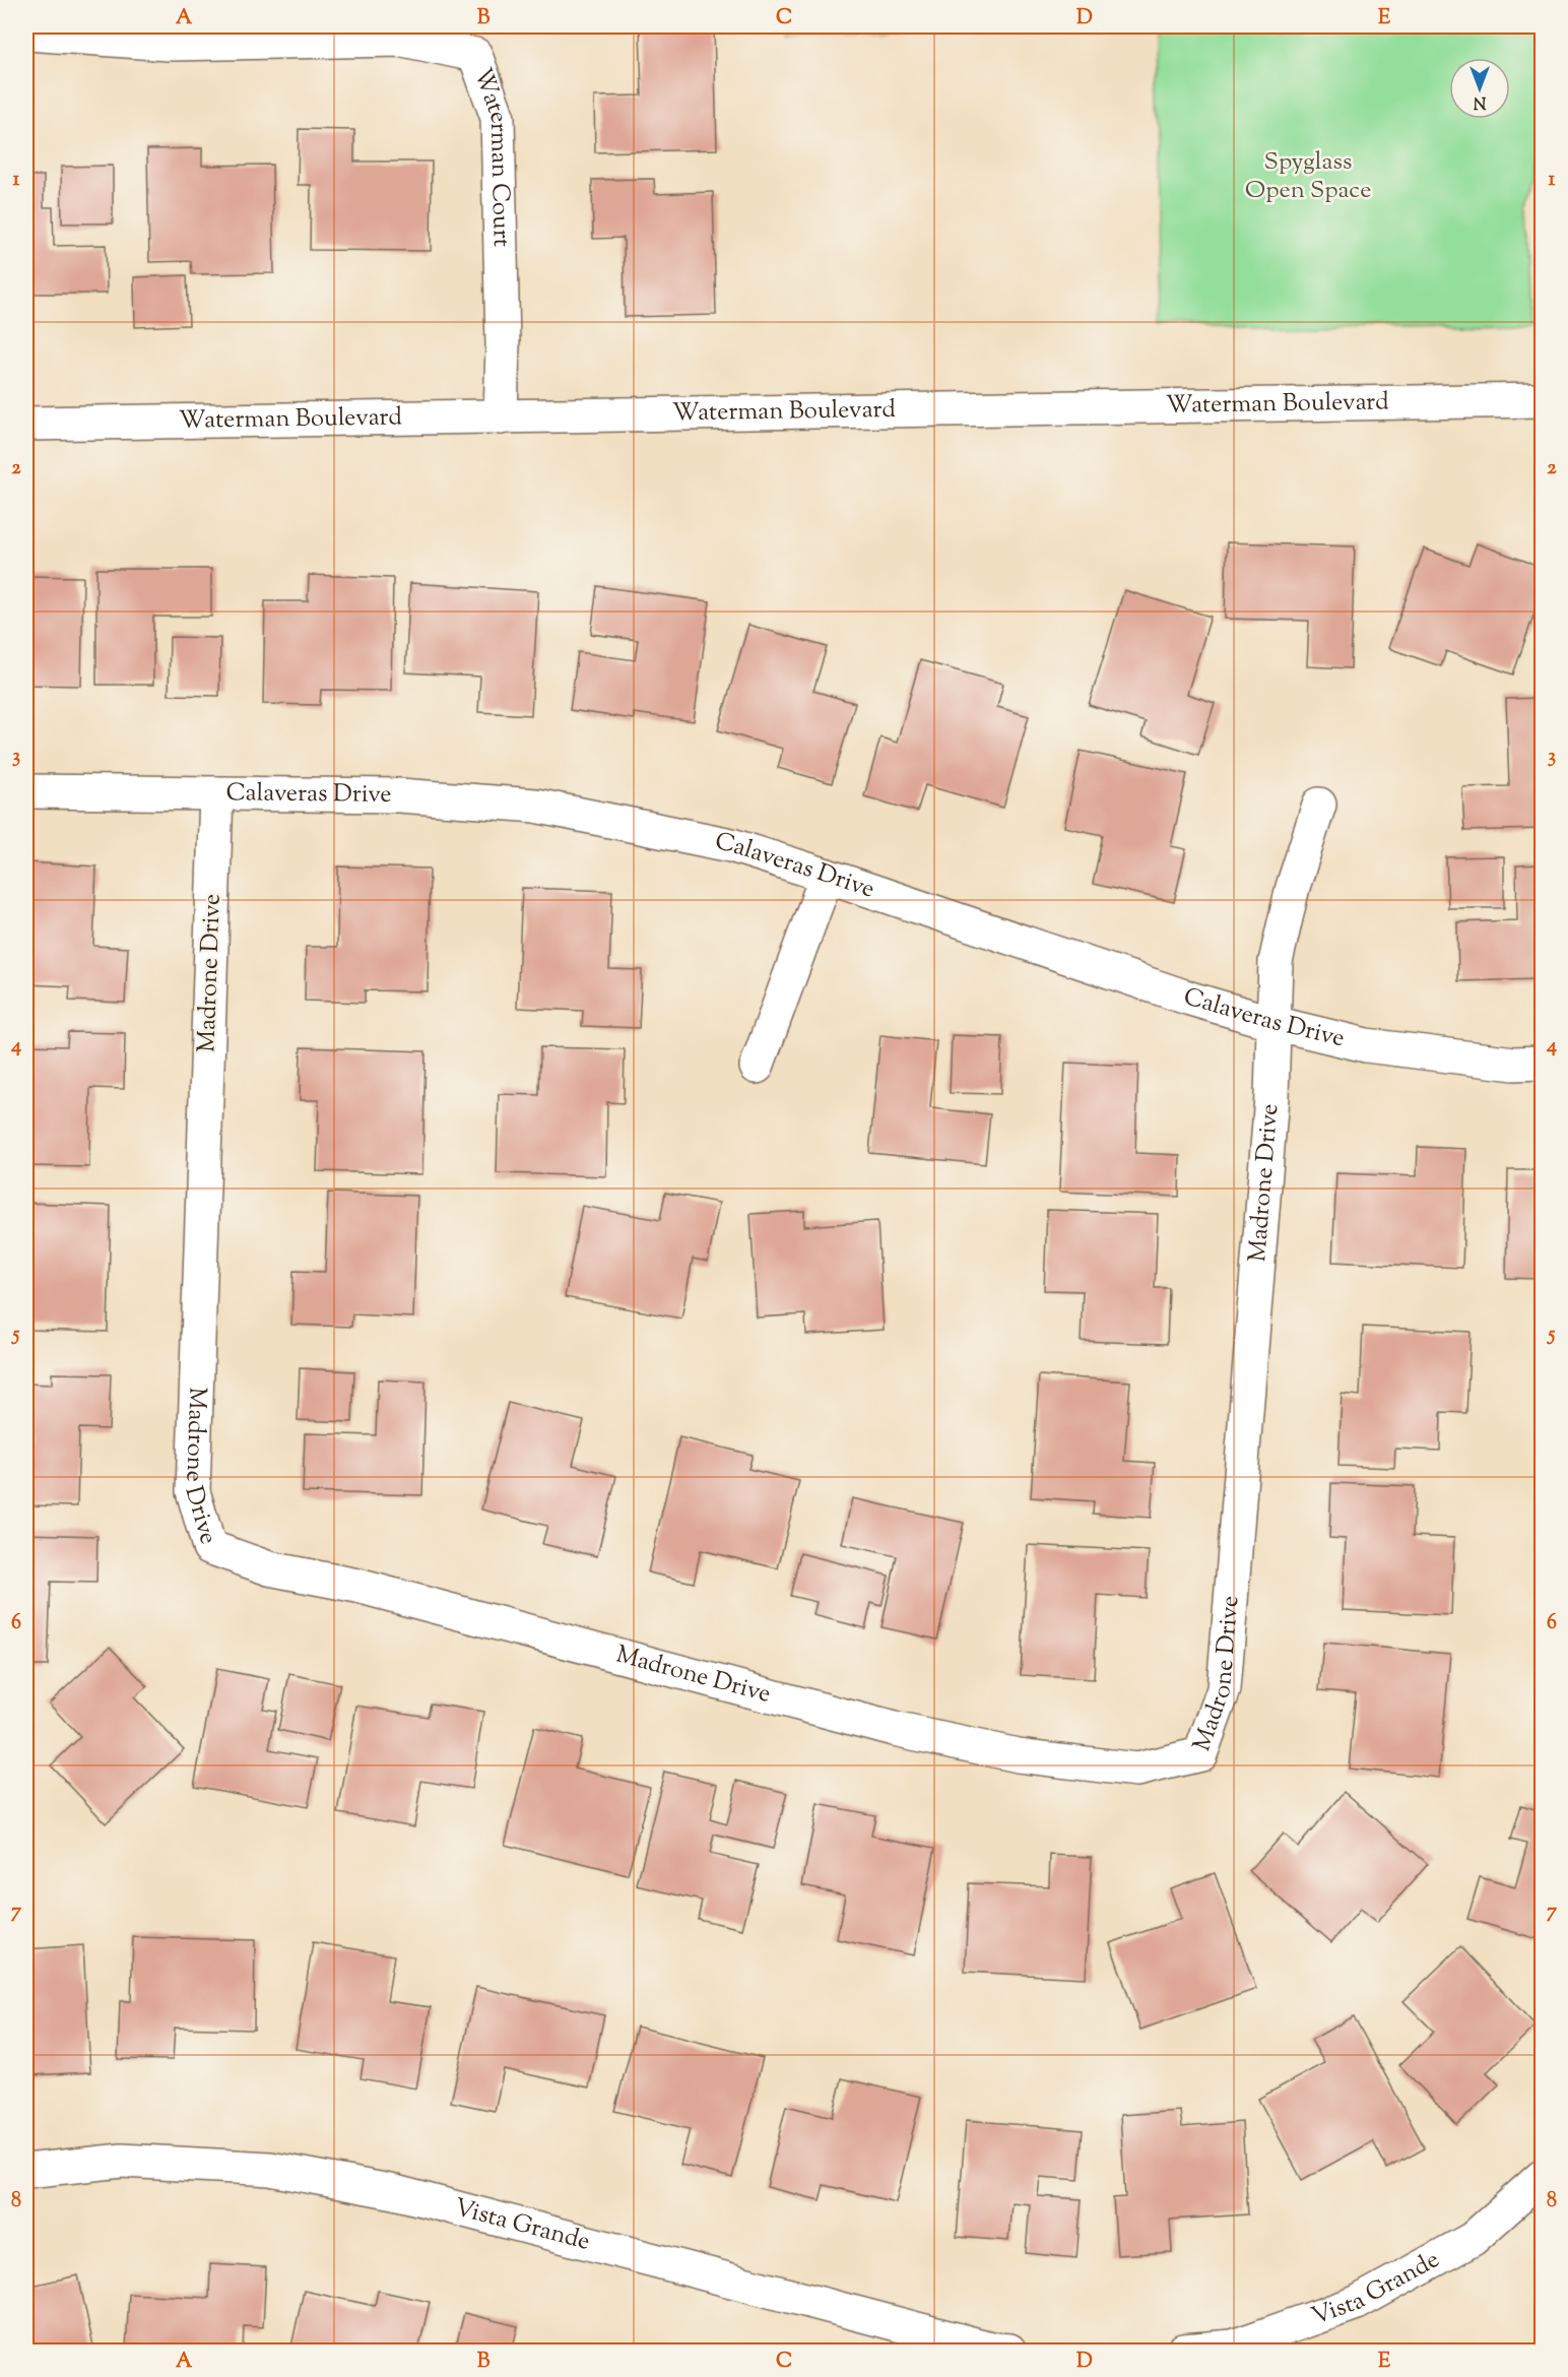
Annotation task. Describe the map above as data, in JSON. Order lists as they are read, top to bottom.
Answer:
{
  "streets": {
    "street": [
      "Waterman Court",
      "Waterman Boulevard",
      "Calaveras Drive",
      "Madrone Drive",
      "Vista Grande"
    ]
  },
  "crossings": [
    ["Waterman Court", "Waterman Boulevard"],
    ["Calaveras Drive", "Madrone Drive"]
  ],
  "parks": ["Spyglass Open Space"],
  "north": "bottom",
  "grid": {
    "columns": [
      "A",
      "B",
      "C",
      "D",
      "E"
    ],
    "rows": [
      "1",
      "2",
      "3",
      "4",
      "5",
      "6",
      "7",
      "8"
    ]
  }
}
